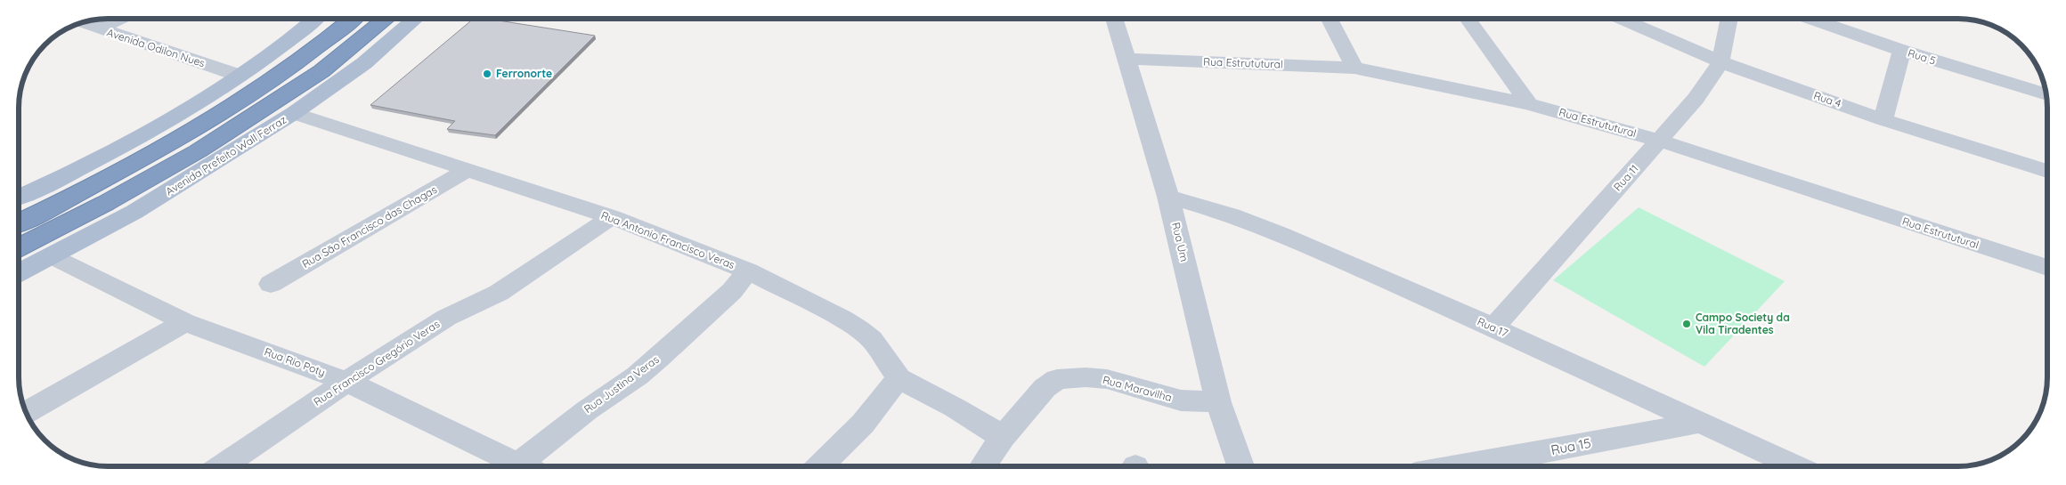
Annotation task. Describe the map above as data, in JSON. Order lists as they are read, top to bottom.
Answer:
{
  "streets": {
    "highway": ["Avenida Prefeito Wall Ferraz"],
    "street": [
      "Avenida Odilon Nues",
      "Rua 5",
      "Rua Estrututural",
      "Rua 4",
      "Rua 11",
      "Rua São Francisco das Chagas",
      "Rua Antonio Francisco Veras",
      "Rua Um",
      "Rua 17",
      "Rua Rio Poty",
      "Rua Francisco Gregório Veras",
      "Rua Justina Veras",
      "Rua Maravilha",
      "Rua 15"
    ]
  },
  "crossings": [
    ["Rua Estrututural", "Rua 11"],
    ["Rua Estrututural", "Rua Um"],
    ["Rua 4", "Rua 11"],
    ["Avenida Prefeito Wall Ferraz", "Rua Antonio Francisco Veras"],
    ["Avenida Prefeito Wall Ferraz", "Rua Rio Poty"],
    ["Rua 11", "Rua 17"],
    ["Rua São Francisco das Chagas", "Rua Antonio Francisco Veras"],
    ["Rua Antonio Francisco Veras", "Rua Francisco Gregório Veras"],
    ["Rua Antonio Francisco Veras", "Rua Justina Veras"],
    ["Rua Antonio Francisco Veras", "Rua Maravilha"],
    ["Rua Um", "Rua 17"],
    ["Rua Um", "Rua Maravilha"],
    ["Rua 17", "Rua 15"],
    ["Rua Rio Poty", "Rua Francisco Gregório Veras"]
  ],
  "places": ["Ferronorte", "Campo Society da Vila Tiradentes"]
}
